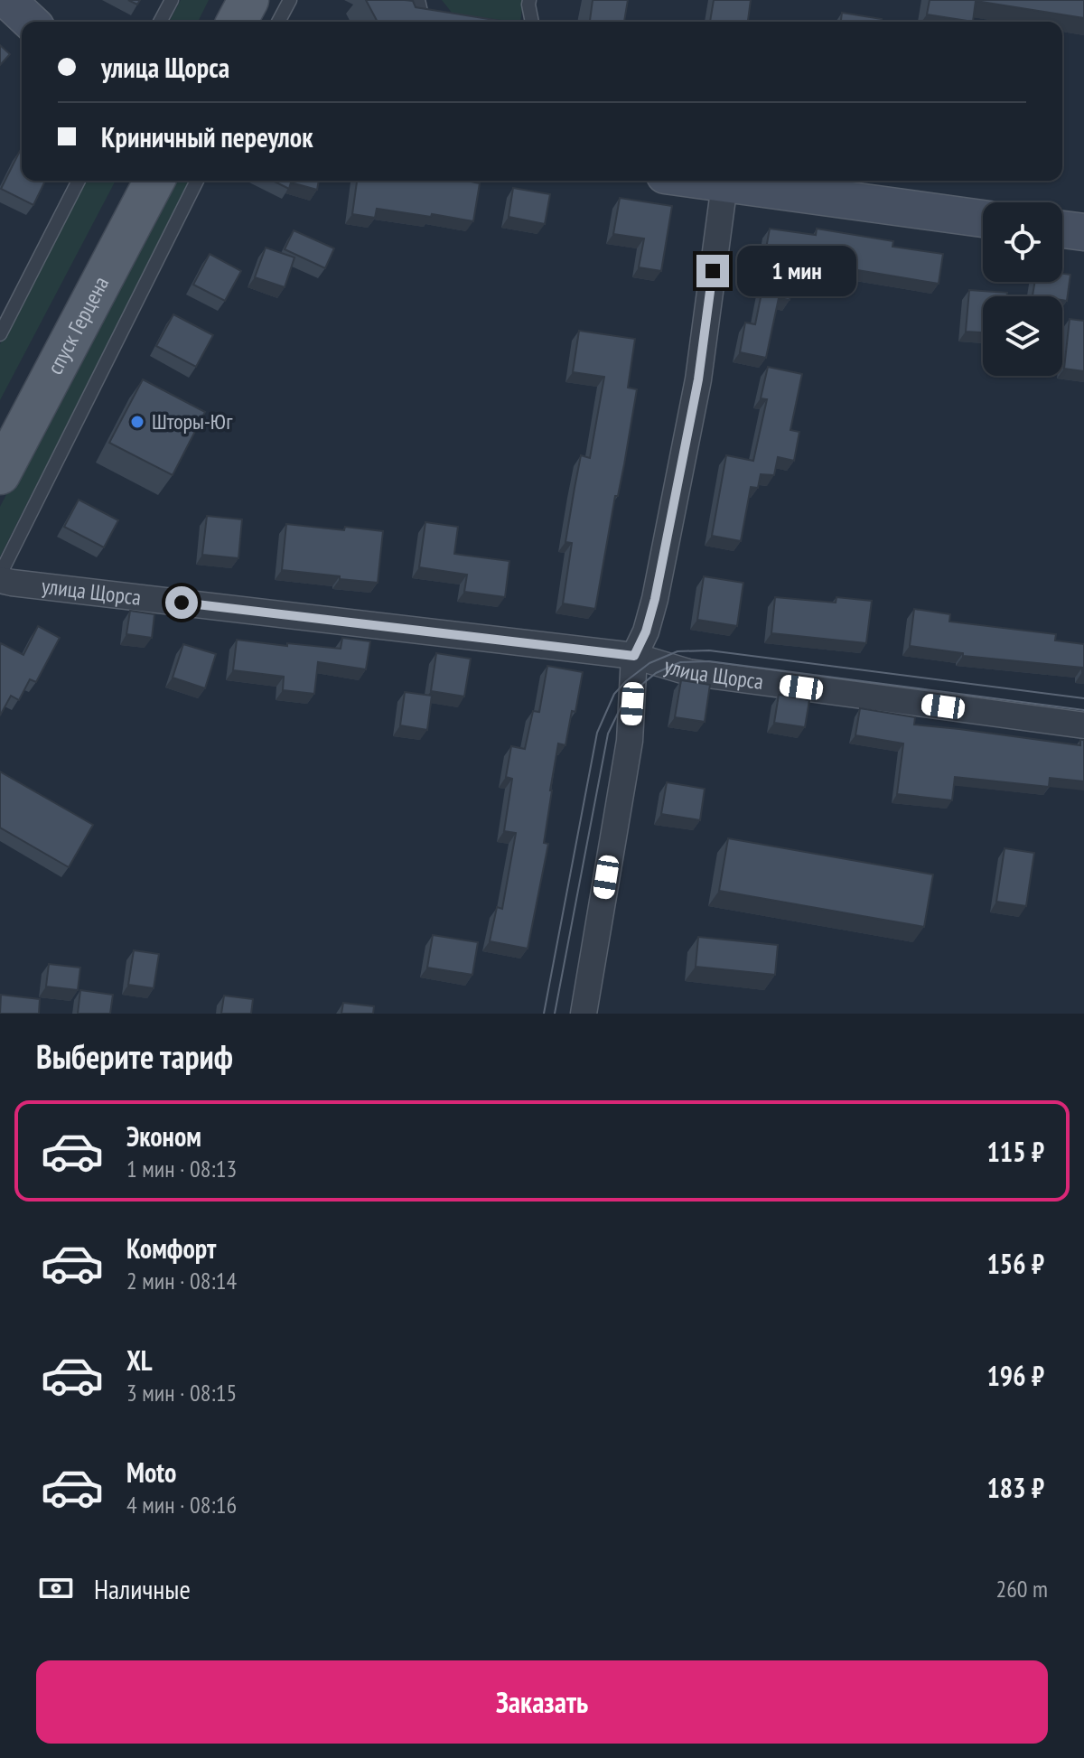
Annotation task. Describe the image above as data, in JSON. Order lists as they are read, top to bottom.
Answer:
{
  "streets": {
    "main road": ["спуск Герцена"],
    "street": ["улица Щорса"]
  },
  "places": ["Шторы-Юг"],
  "page": {
    "banner": ["улица Щорса", "Криничный переулок"],
    "bubble": "1 мин",
    "heading": "Выберите тариф",
    "list": [
      {
        "name": "Эконом",
        "note": "1 мин · 08:13",
        "value": "115 ₽"
      },
      {
        "name": "Комфорт",
        "note": "2 мин · 08:14",
        "value": "156 ₽"
      },
      {
        "name": "XL",
        "note": "3 мин · 08:15",
        "value": "196 ₽"
      },
      {
        "name": "Moto",
        "note": "4 мин · 08:16",
        "value": "183 ₽"
      }
    ],
    "pay": ["Наличные", "260 m"],
    "buttons": "Заказать"
  }
}
